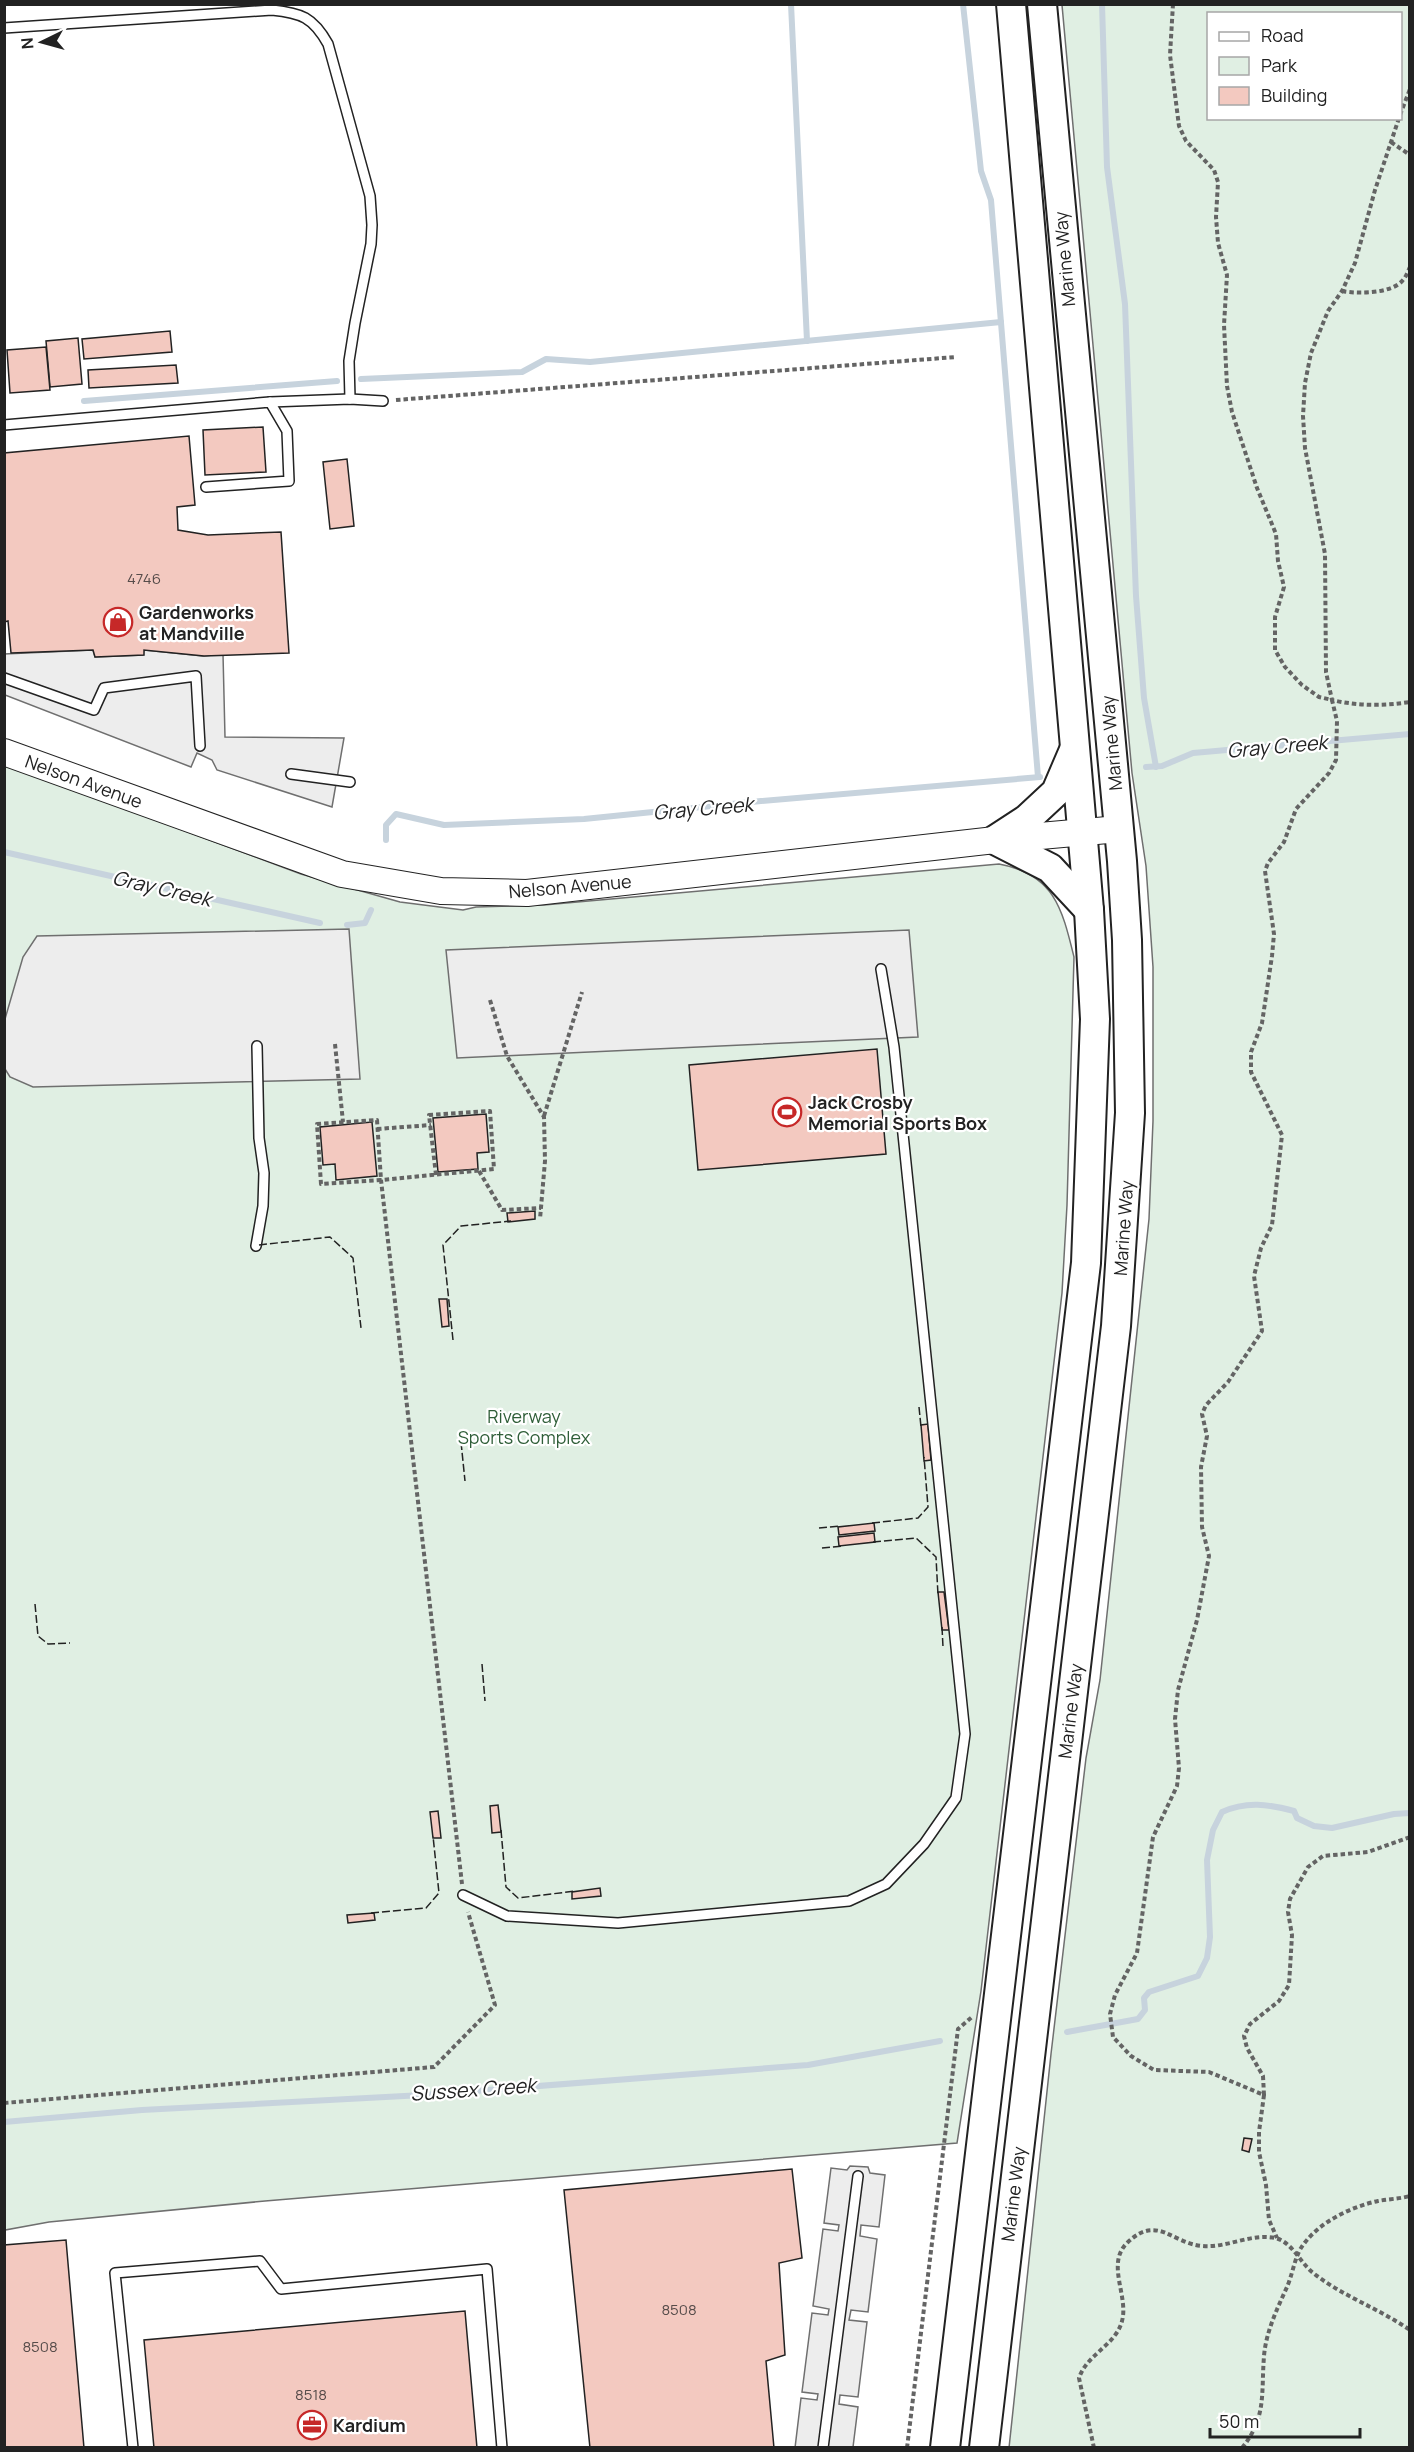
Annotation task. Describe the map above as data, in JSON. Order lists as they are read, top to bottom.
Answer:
{
  "streets": {
    "main road": ["Marine Way"],
    "street": ["Nelson Avenue"]
  },
  "crossings": [
    ["Marine Way", "Nelson Avenue"]
  ],
  "water": ["Gray Creek", "Sussex Creek"],
  "parks": ["Riverway Sports Complex"],
  "places": {
    "shop": ["Gardenworks at Mandville"],
    "sports": ["Jack Crosby Memorial Sports Box"],
    "office": ["Kardium"]
  },
  "house_numbers": [
    "4746",
    "8508",
    "8508",
    "8518"
  ],
  "legend": ["Road", "Park", "Building"],
  "scale_bar": "50 m",
  "north": "left"
}
